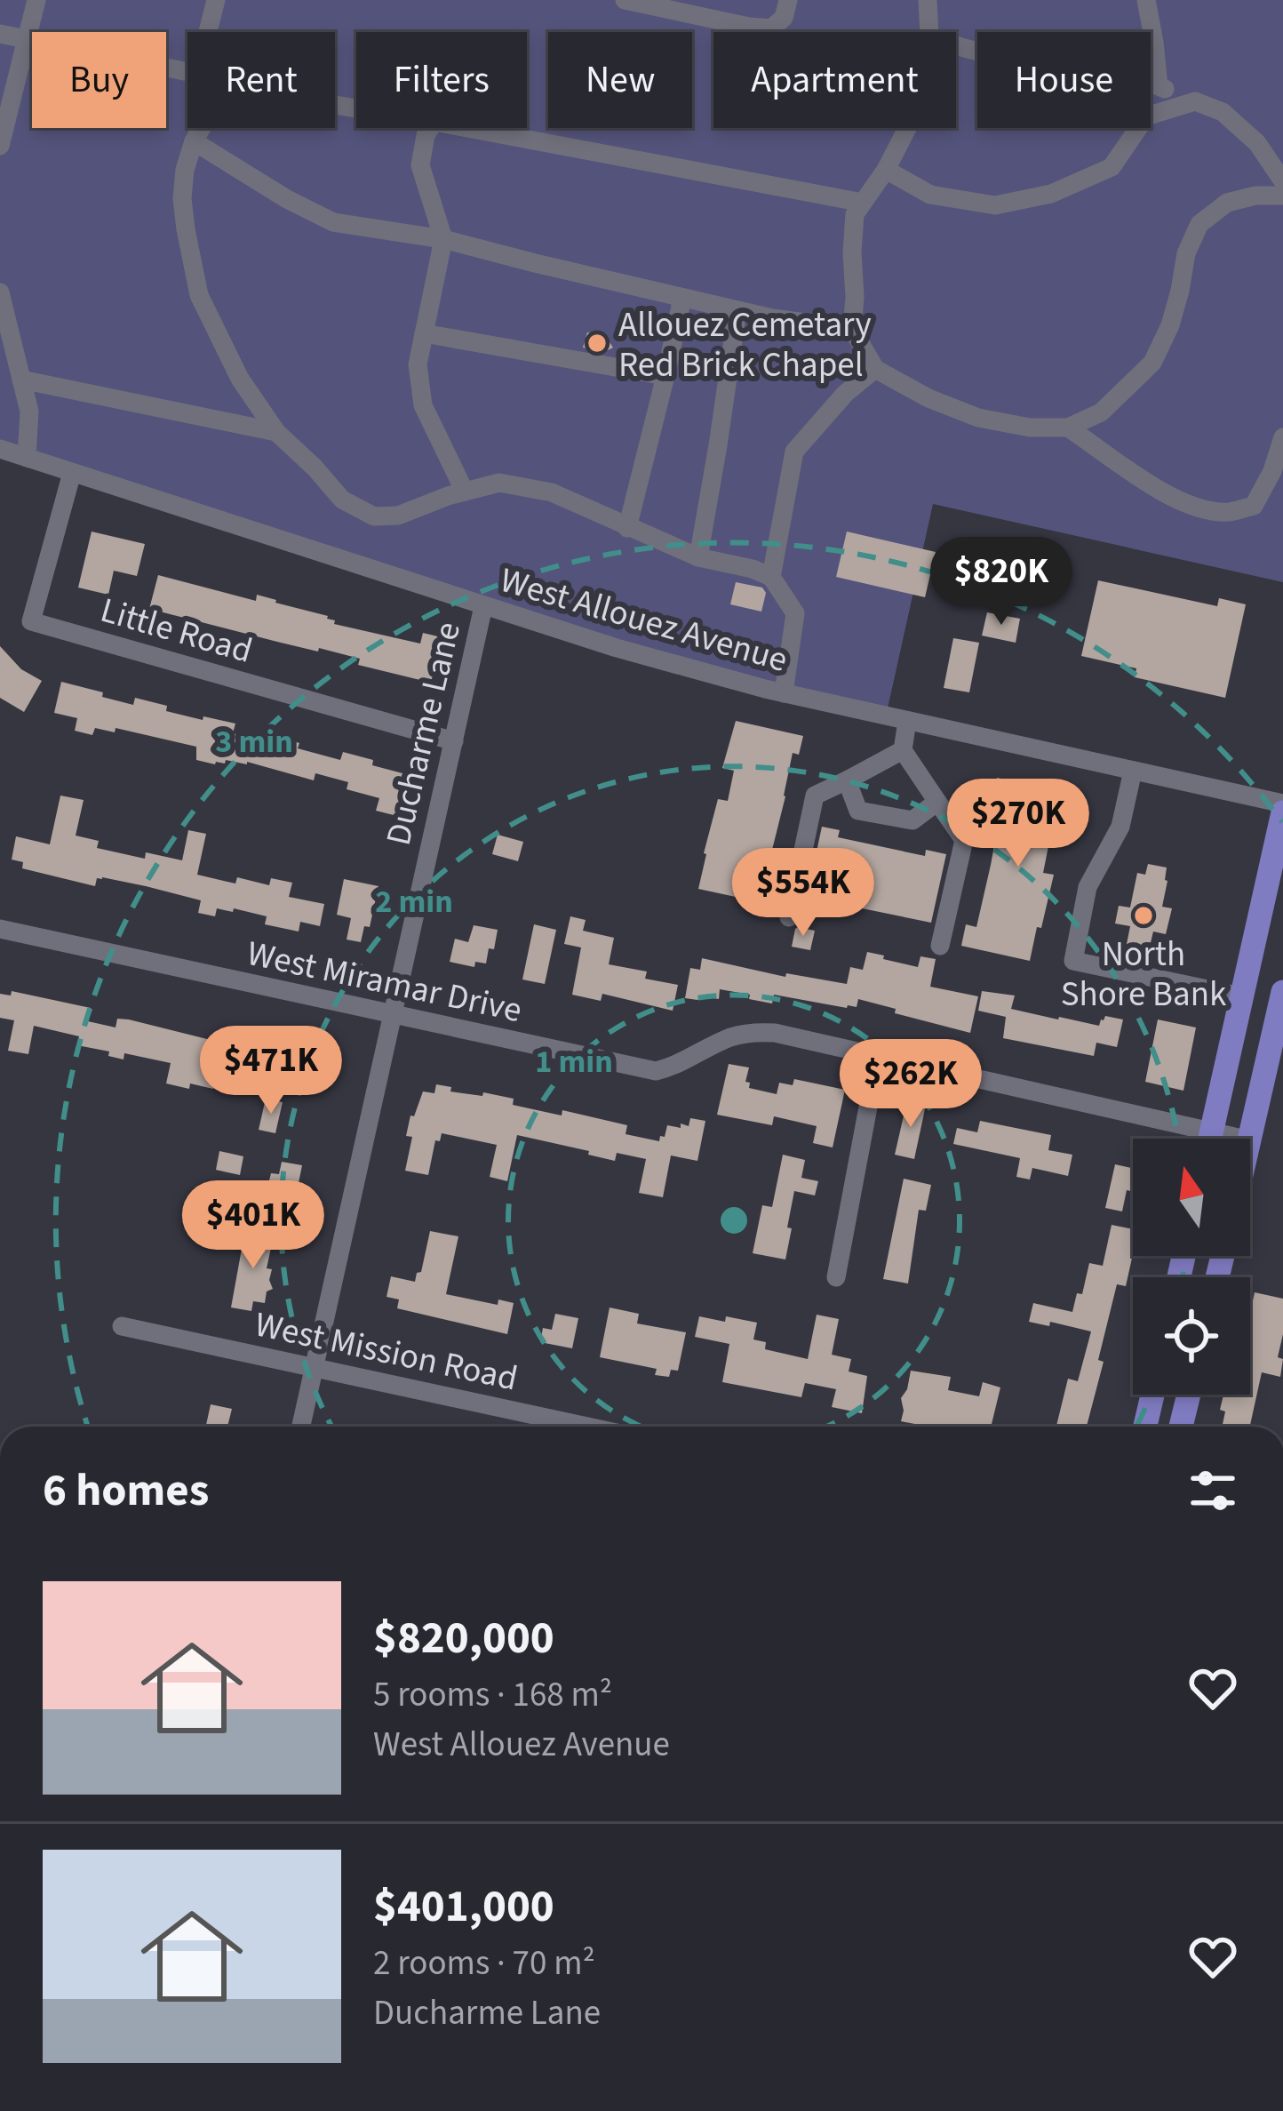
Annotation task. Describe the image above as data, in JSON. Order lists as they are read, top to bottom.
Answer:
{
  "streets": {
    "street": [
      "West Allouez Avenue",
      "Little Road",
      "Ducharme Lane",
      "West Miramar Drive",
      "West Mission Road"
    ]
  },
  "crossings": [
    ["West Allouez Avenue", "Little Road"],
    ["West Allouez Avenue", "Ducharme Lane"],
    ["Little Road", "Ducharme Lane"],
    ["Ducharme Lane", "West Miramar Drive"],
    ["Ducharme Lane", "West Mission Road"]
  ],
  "places": ["Allouez Cemetary Red Brick Chapel", "North Shore Bank"],
  "north": "top",
  "page": {
    "chip": [
      "Buy",
      "Rent",
      "Filters",
      "New",
      "Apartment",
      "House"
    ],
    "price": [
      "$820K",
      "$270K",
      "$554K",
      "$471K",
      "$262K",
      "$401K"
    ],
    "heading": "6 homes",
    "list": [
      {
        "name": "$820,000",
        "note": "5 rooms · 168 m² · West Allouez Avenue"
      },
      {
        "name": "$401,000",
        "note": "2 rooms · 70 m² · Ducharme Lane"
      }
    ]
  },
  "rings": ["3 min", "2 min", "1 min"]
}
